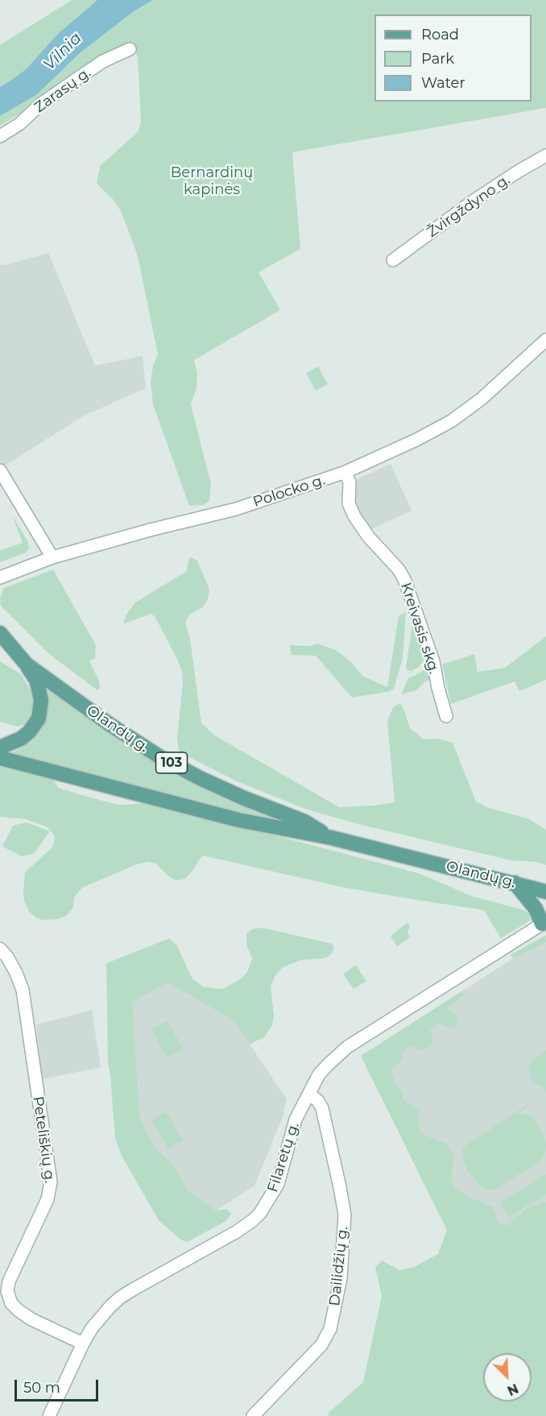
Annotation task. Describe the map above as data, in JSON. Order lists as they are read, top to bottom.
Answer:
{
  "streets": {
    "main road": ["Olandų g.", "103"],
    "street": [
      "Zarasų g.",
      "Žvirgždyno g.",
      "Polocko g.",
      "Kreivasis skg.",
      "Peteliškių g.",
      "Filaretų g.",
      "Dailidžių g."
    ]
  },
  "crossings": [
    ["Polocko g.", "Kreivasis skg."],
    ["Olandų g.", "103"],
    ["Peteliškių g.", "Filaretų g."],
    ["Filaretų g.", "Dailidžių g."]
  ],
  "water": ["Vilnia"],
  "parks": ["Bernardinų kapinės"],
  "legend": ["Road", "Park", "Water"],
  "scale_bar": "50 m",
  "north": "bottom right"
}
